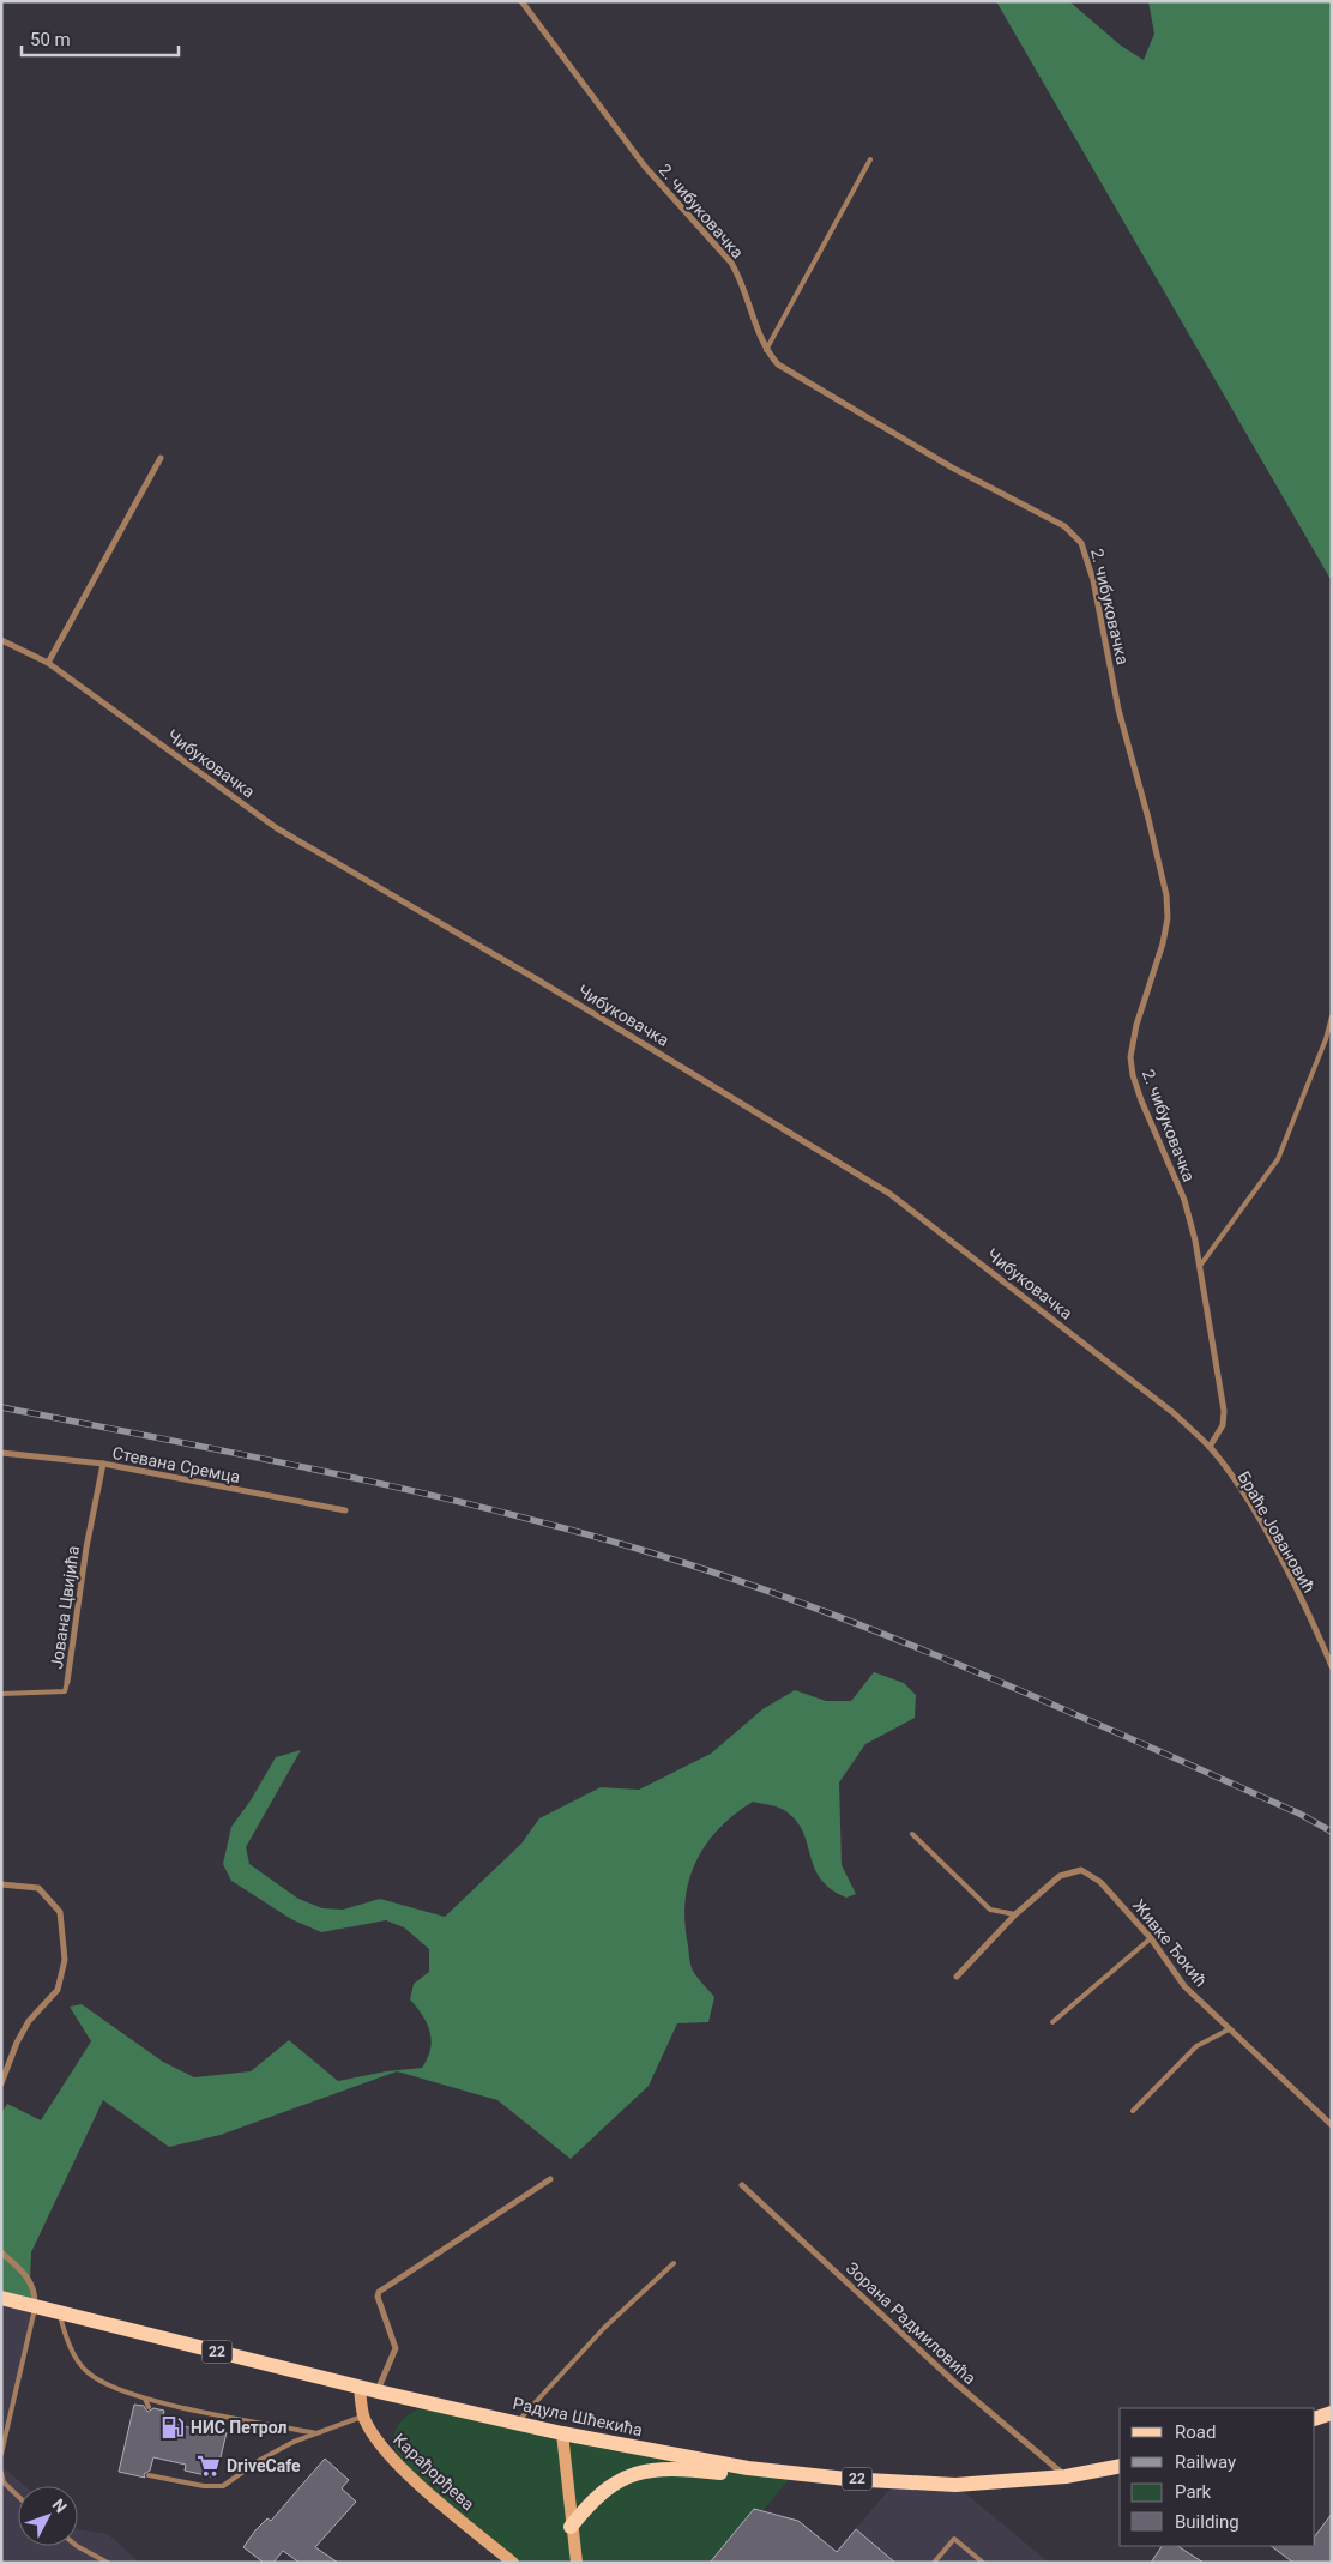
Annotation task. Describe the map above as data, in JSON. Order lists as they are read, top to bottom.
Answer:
{
  "streets": {
    "main road": ["22", "Радула Шћекића"],
    "street": [
      "2. чибуковачка",
      "Чибуковачка",
      "Стевана Сремца",
      "Браће Јовановић",
      "Јована Цвијића",
      "Живке Ђокић",
      "Зорана Радмиловића",
      "Карађорђева"
    ]
  },
  "crossings": [
    ["2. чибуковачка", "Чибуковачка"],
    ["2. чибуковачка", "Браће Јовановић"],
    ["Чибуковачка", "Браће Јовановић"],
    ["Стевана Сремца", "Јована Цвијића"],
    ["Зорана Радмиловића", "Радула Шћекића"],
    ["Радула Шћекића", "Карађорђева"]
  ],
  "places": {
    "fuel station": ["НИС Петрол"],
    "supermarket": ["DriveCafe"]
  },
  "legend": [
    "Road",
    "Railway",
    "Park",
    "Building"
  ],
  "scale_bar": "50 m",
  "north": "top right"
}
